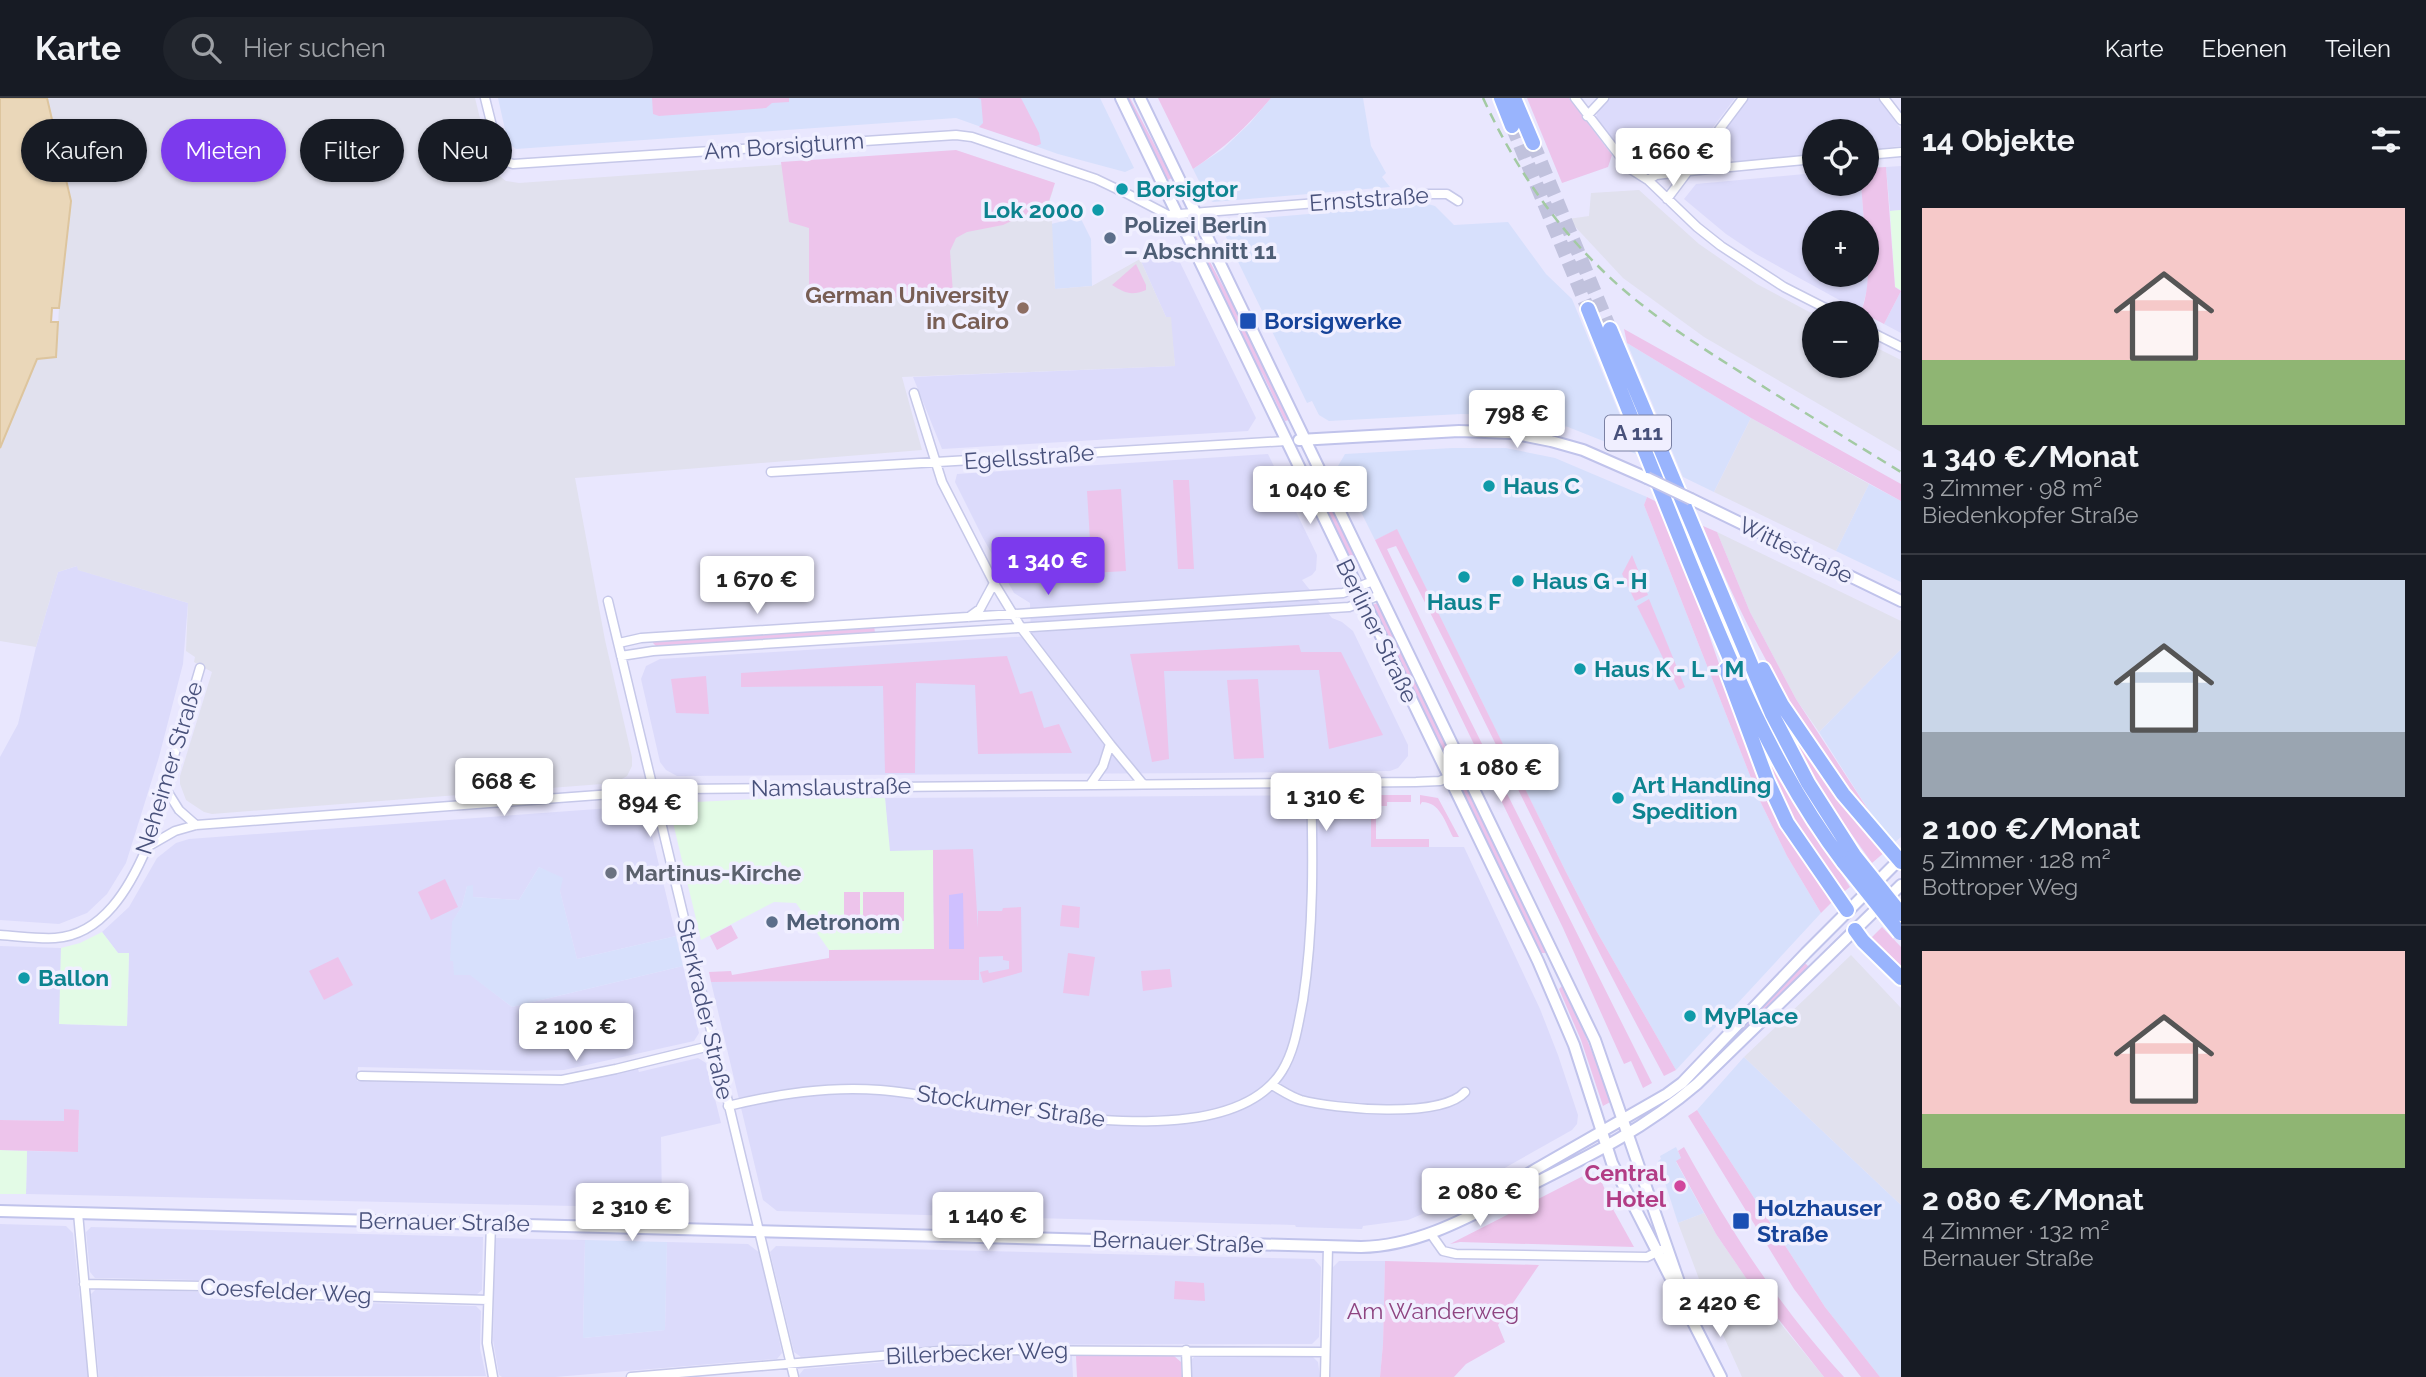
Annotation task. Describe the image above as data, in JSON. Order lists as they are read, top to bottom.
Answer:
{
  "streets": {
    "highway": ["A 111"],
    "main road": ["Wittestraße", "Berliner Straße", "Bernauer Straße"],
    "street": [
      "Am Borsigturm",
      "Ernststraße",
      "Egellsstraße",
      "Neheimer Straße",
      "Namslaustraße",
      "Sterkrader Straße",
      "Stockumer Straße",
      "Coesfelder Weg",
      "Billerbecker Weg"
    ]
  },
  "crossings": [
    ["Am Borsigturm", "Ernststraße"],
    ["Am Borsigturm", "Berliner Straße"],
    ["Ernststraße", "Berliner Straße"],
    ["Egellsstraße", "Berliner Straße"],
    ["Wittestraße", "Berliner Straße"],
    ["Berliner Straße", "Namslaustraße"],
    ["Berliner Straße", "Bernauer Straße"],
    ["Neheimer Straße", "Namslaustraße"],
    ["Namslaustraße", "Sterkrader Straße"],
    ["Namslaustraße", "Stockumer Straße"],
    ["Sterkrader Straße", "Stockumer Straße"],
    ["Sterkrader Straße", "Bernauer Straße"],
    ["Sterkrader Straße", "Billerbecker Weg"]
  ],
  "parks": ["Am Wanderweg"],
  "places": {
    "other": [
      "Borsigtor",
      "Lok 2000",
      "Polizei Berlin – Abschnitt 11",
      "German University in Cairo",
      "Haus C",
      "Haus F",
      "Haus G - H",
      "Haus K - L - M",
      "Art Handling Spedition",
      "Martinus-Kirche",
      "Metronom",
      "Ballon",
      "MyPlace",
      "Central Hotel"
    ],
    "transit": ["Borsigwerke", "Holzhauser Straße"]
  },
  "page": {
    "header": "Karte",
    "search": "Hier suchen",
    "nav": ["Karte", "Ebenen", "Teilen"],
    "heading": "14 Objekte",
    "map_buttons": ["+", "−"],
    "chip": [
      "Kaufen",
      "Mieten",
      "Filter",
      "Neu"
    ],
    "price": [
      "1 660 €",
      "798 €",
      "1 040 €",
      "1 340 €",
      "1 670 €",
      "1 080 €",
      "668 €",
      "1 310 €",
      "894 €",
      "2 100 €",
      "2 080 €",
      "2 310 €",
      "1 140 €",
      "2 420 €"
    ],
    "list": [
      {
        "name": "1 340 €/Monat",
        "note": "3 Zimmer · 98 m² · Biedenkopfer Straße"
      },
      {
        "name": "2 100 €/Monat",
        "note": "5 Zimmer · 128 m² · Bottroper Weg"
      },
      {
        "name": "2 080 €/Monat",
        "note": "4 Zimmer · 132 m² · Bernauer Straße"
      }
    ]
  }
}
